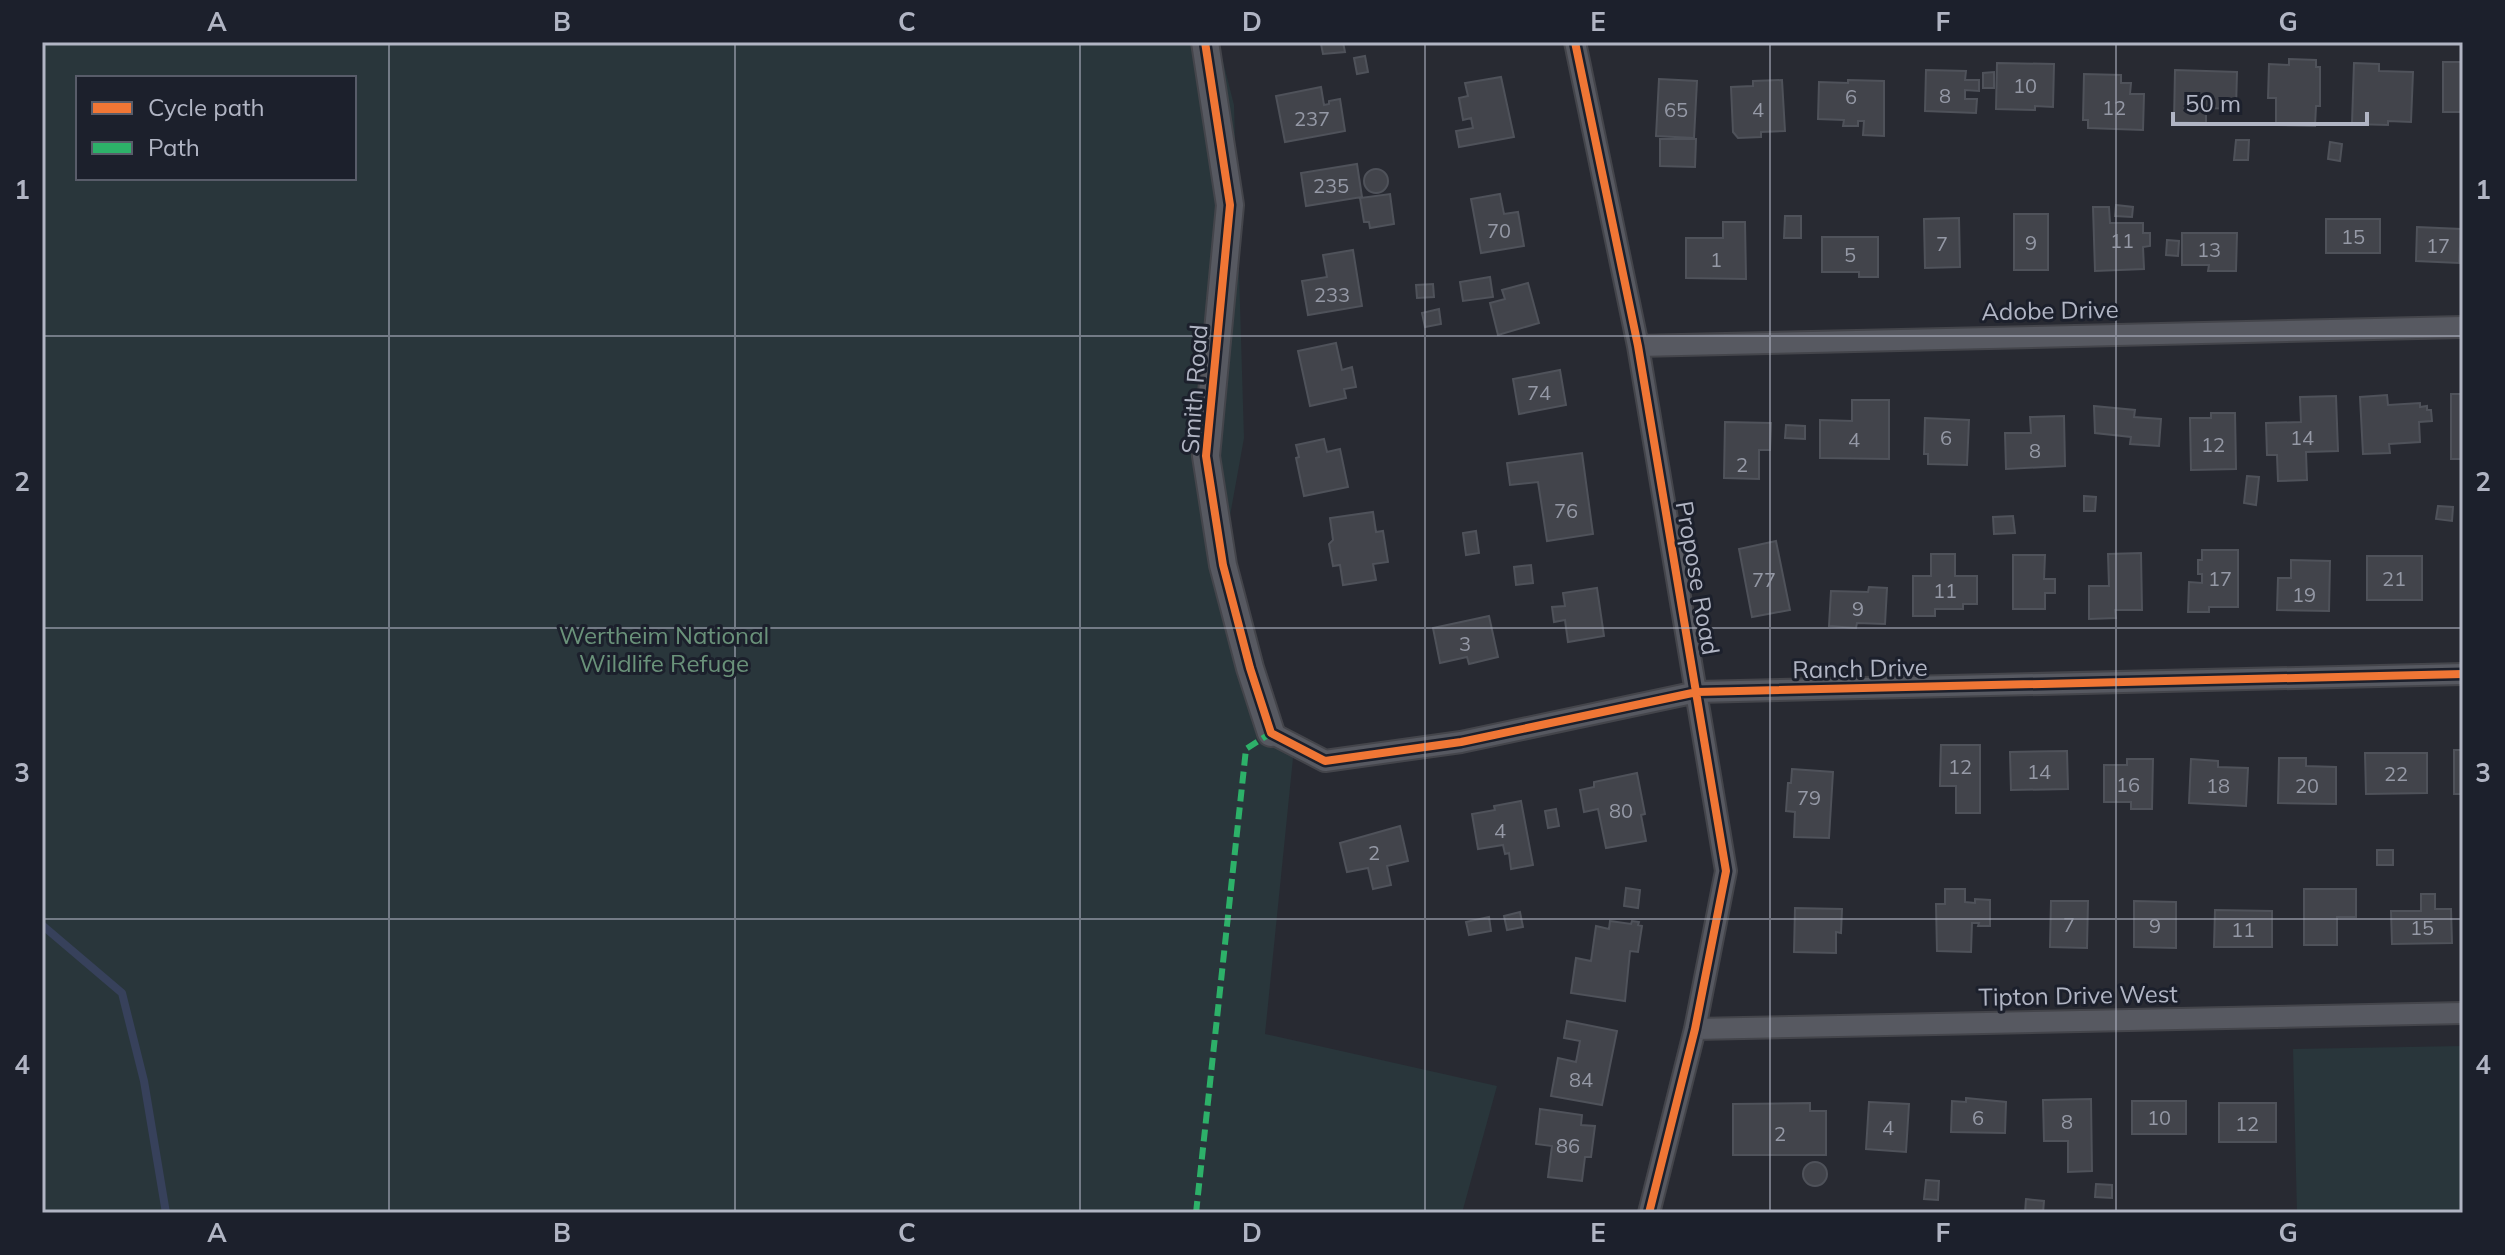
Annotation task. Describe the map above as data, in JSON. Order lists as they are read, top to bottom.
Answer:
{
  "streets": {
    "street": [
      "Adobe Drive",
      "Smith Road",
      "Propose Road",
      "Ranch Drive",
      "Tipton Drive West"
    ]
  },
  "crossings": [
    ["Adobe Drive", "Propose Road"],
    ["Smith Road", "Ranch Drive"],
    ["Propose Road", "Ranch Drive"],
    ["Propose Road", "Tipton Drive West"]
  ],
  "parks": ["Wertheim National Wildlife Refuge"],
  "house_numbers": [
    "10",
    "8",
    "6",
    "12",
    "65",
    "4",
    "237",
    "235",
    "70",
    "15",
    "11",
    "9",
    "7",
    "17",
    "13",
    "5",
    "1",
    "233",
    "74",
    "6",
    "14",
    "4",
    "12",
    "8",
    "2",
    "76",
    "17",
    "21",
    "77",
    "11",
    "19",
    "9",
    "3",
    "12",
    "14",
    "22",
    "16",
    "18",
    "20",
    "79",
    "80",
    "4",
    "2",
    "7",
    "9",
    "15",
    "11",
    "84",
    "6",
    "10",
    "8",
    "12",
    "4",
    "2",
    "86"
  ],
  "legend": ["Cycle path", "Path"],
  "scale_bar": "50 m",
  "grid": {
    "columns": [
      "A",
      "B",
      "C",
      "D",
      "E",
      "F",
      "G"
    ],
    "rows": [
      "1",
      "2",
      "3",
      "4"
    ]
  }
}
